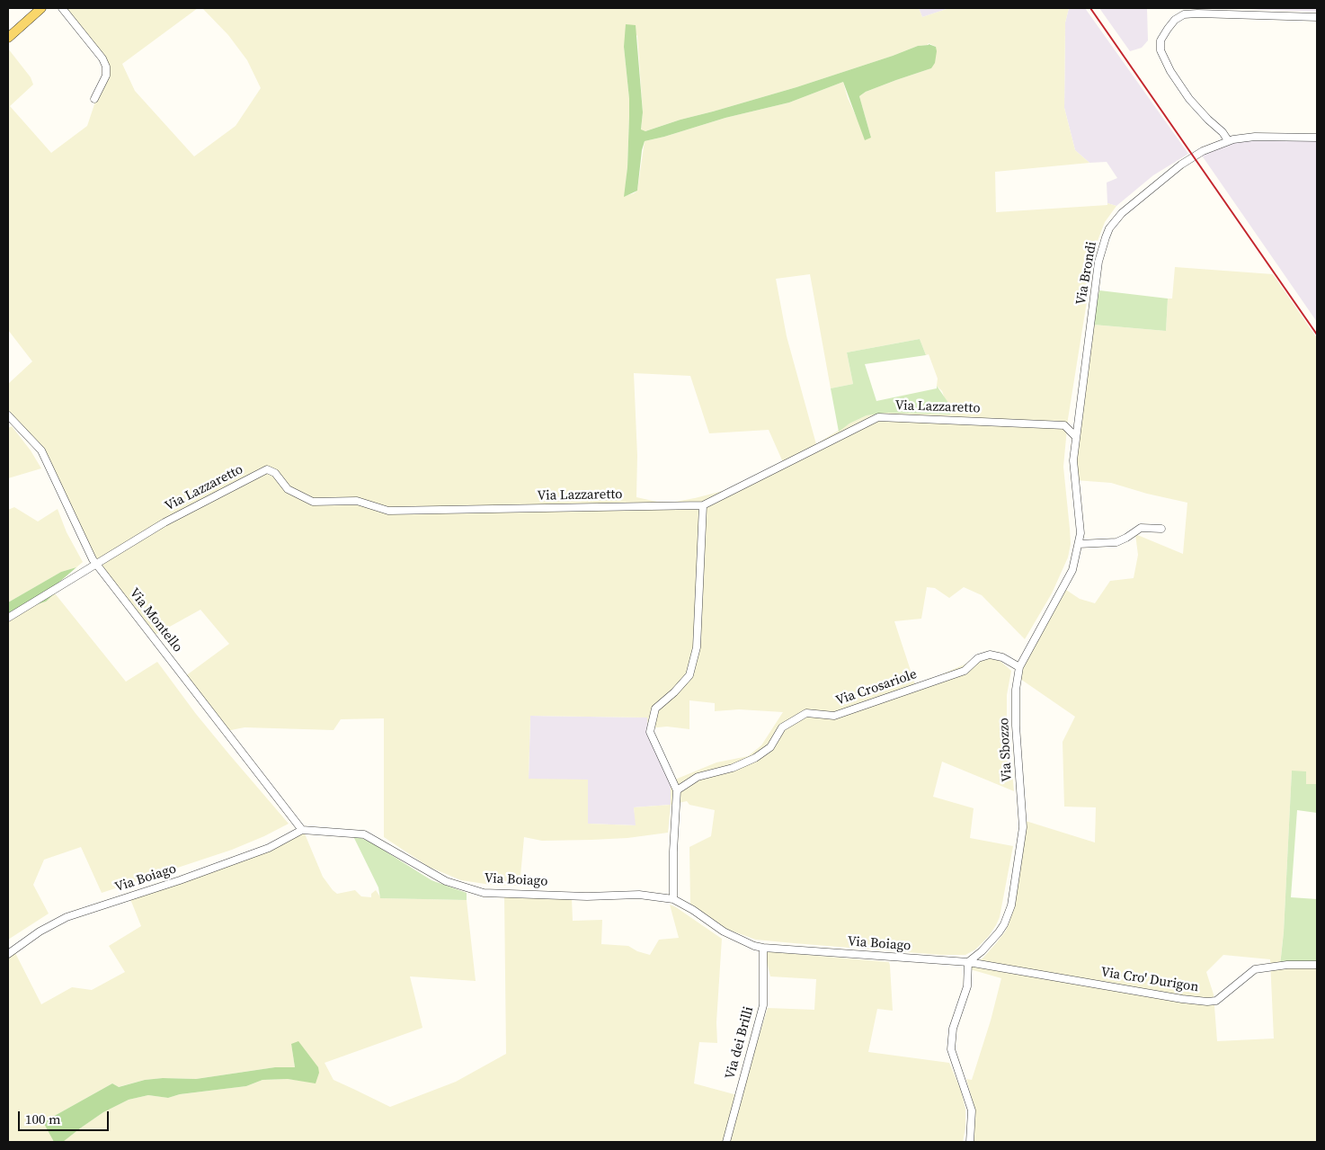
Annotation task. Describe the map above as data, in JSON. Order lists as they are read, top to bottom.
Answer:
{
  "streets": {
    "street": [
      "Via Brondi",
      "Via Lazzaretto",
      "Via Montello",
      "Via Crosariole",
      "Via Sbozzo",
      "Via Boiago",
      "Via Cro' Durigon",
      "Via dei Brilli"
    ]
  },
  "crossings": [
    ["Via Brondi", "Via Lazzaretto"],
    ["Via Brondi", "Via Sbozzo"],
    ["Via Lazzaretto", "Via Montello"],
    ["Via Montello", "Via Boiago"],
    ["Via Crosariole", "Via Sbozzo"],
    ["Via Sbozzo", "Via Boiago"],
    ["Via Sbozzo", "Via Cro' Durigon"],
    ["Via Boiago", "Via Cro' Durigon"],
    ["Via Boiago", "Via dei Brilli"]
  ],
  "scale_bar": "100 m"
}
